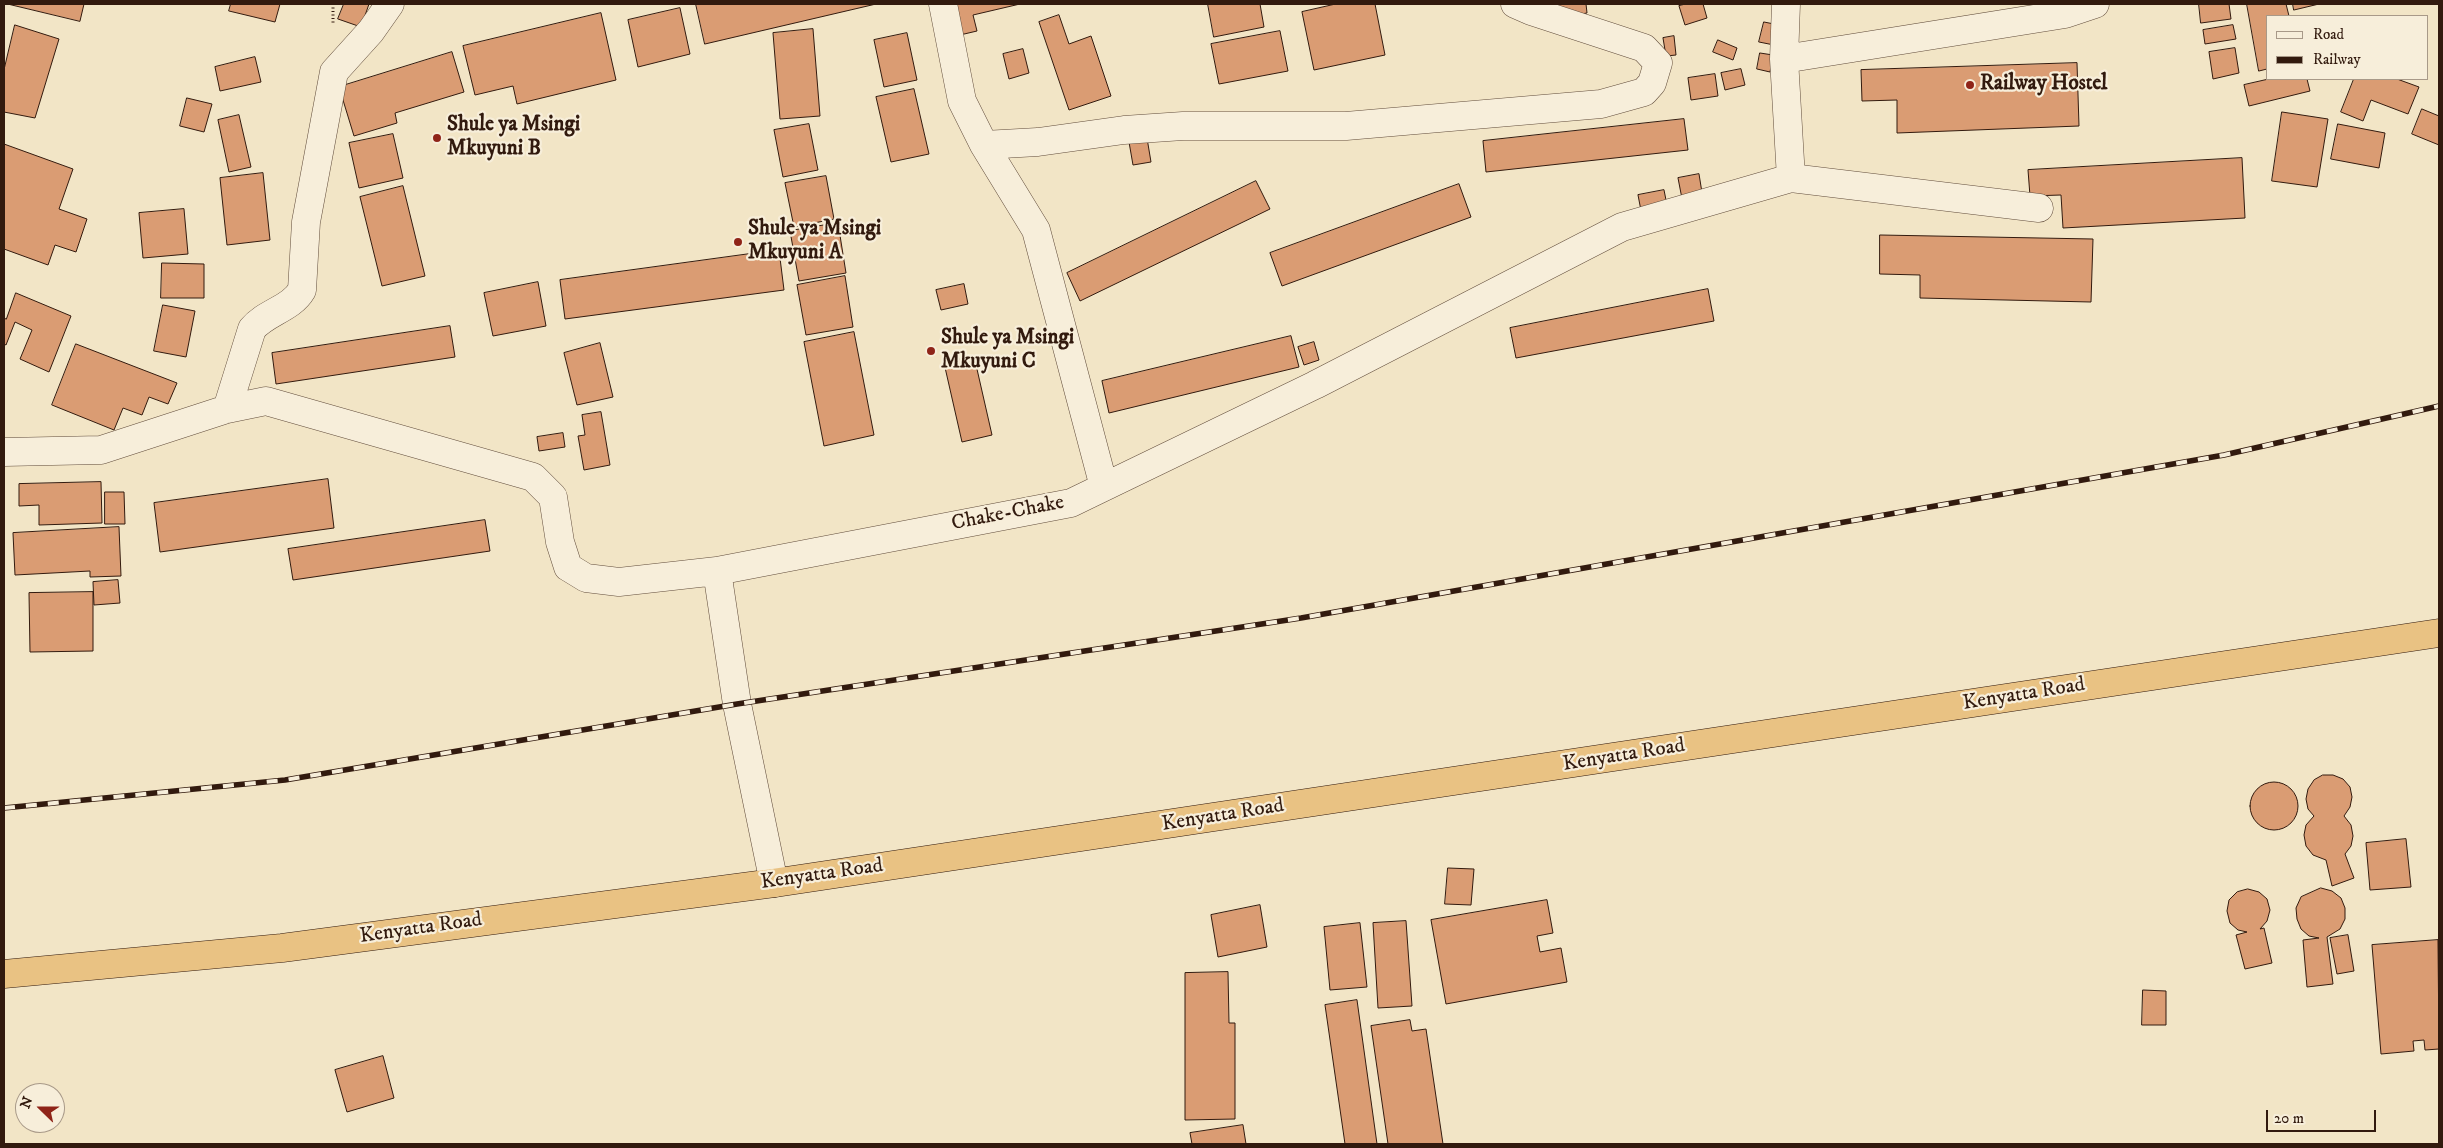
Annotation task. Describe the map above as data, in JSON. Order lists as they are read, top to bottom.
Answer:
{
  "streets": {
    "highway": ["Kenyatta Road"],
    "street": ["Chake-Chake"]
  },
  "places": [
    "Railway Hostel",
    "Shule ya Msingi Mkuyuni B",
    "Shule ya Msingi Mkuyuni A",
    "Shule ya Msingi Mkuyuni C"
  ],
  "legend": ["Road", "Railway"],
  "scale_bar": "20 m",
  "north": "left"
}
